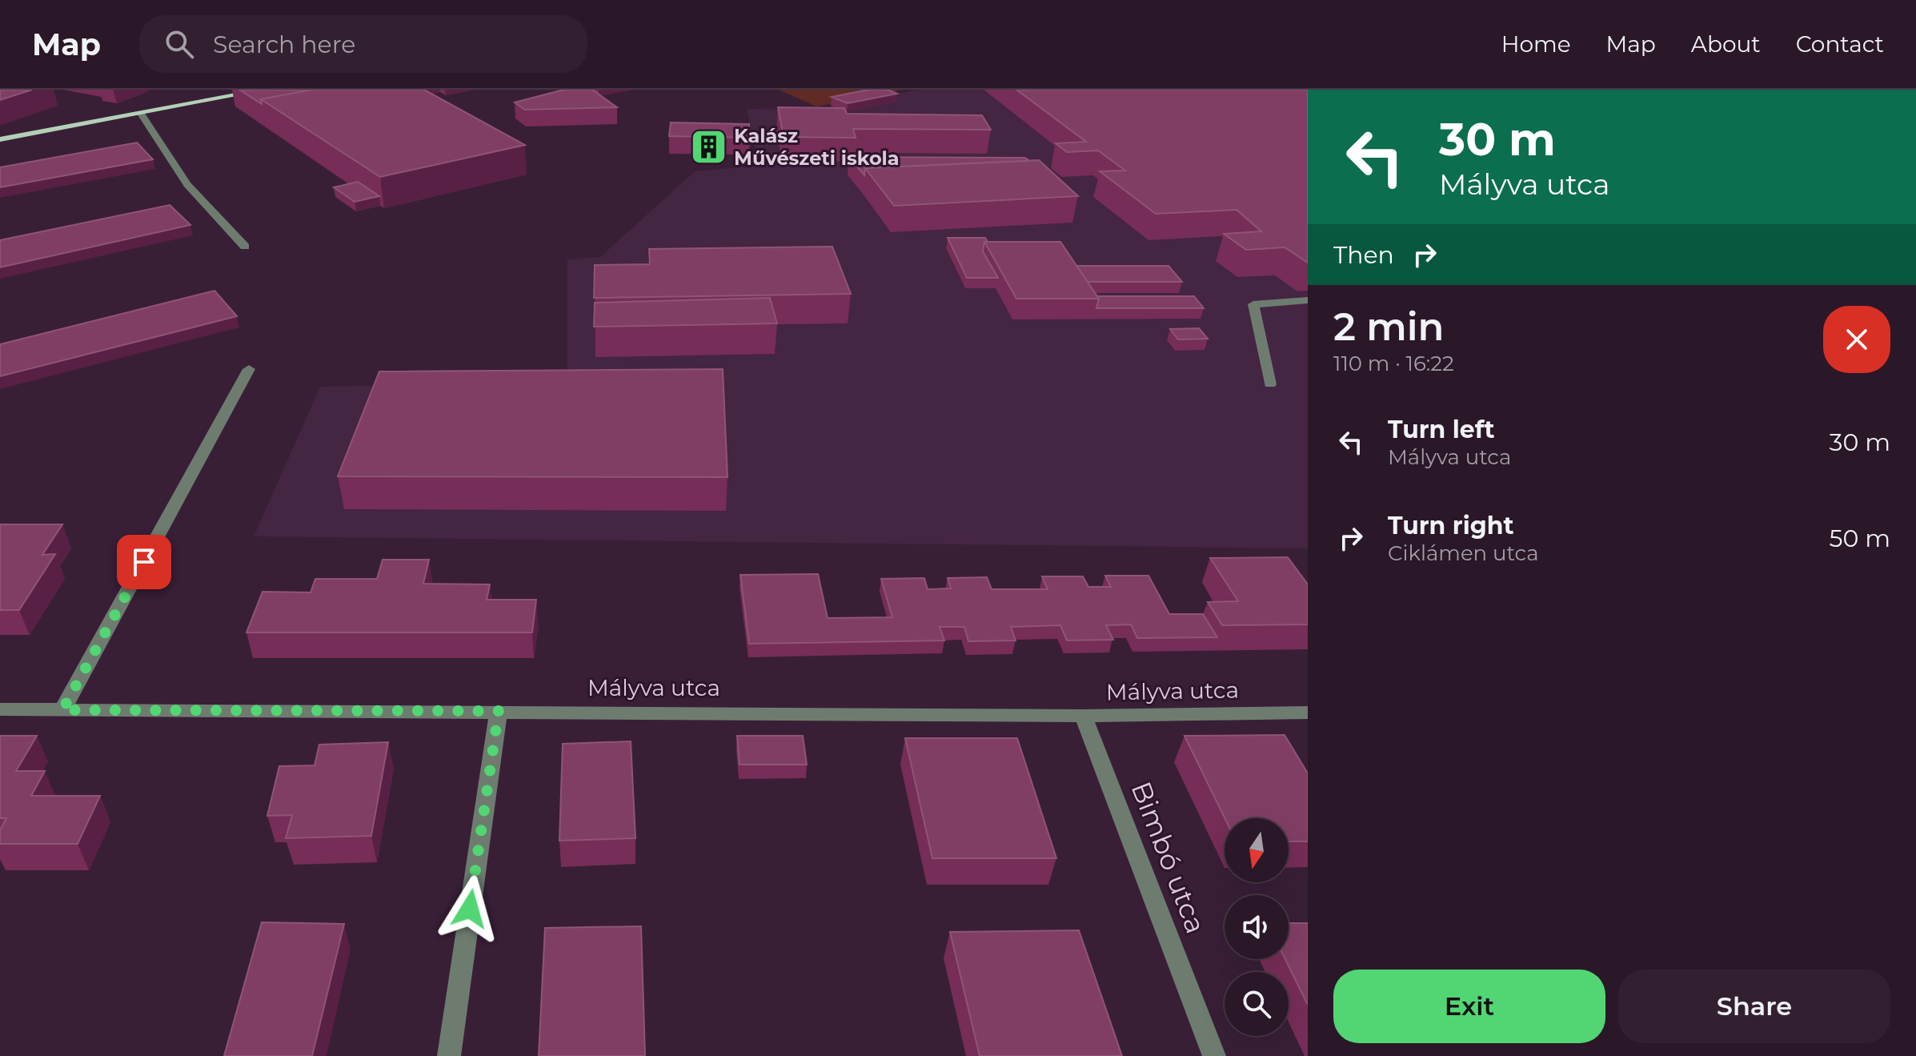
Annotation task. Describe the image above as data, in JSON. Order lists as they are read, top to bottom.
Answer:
{
  "streets": {
    "street": ["Mályva utca", "Bimbó utca"]
  },
  "crossings": [
    ["Mályva utca", "Bimbó utca"]
  ],
  "places": {
    "building": ["Kalász Művészeti iskola"]
  },
  "north": "bottom",
  "page": {
    "header": "Map",
    "search": "Search here",
    "nav": [
      "Home",
      "Map",
      "About",
      "Contact"
    ],
    "turn": ["30 m", "Mályva utca"],
    "then": "Then",
    "heading": ["2 min", "110 m · 16:22"],
    "list": [
      {
        "name": "Turn left",
        "note": "Mályva utca",
        "value": "30 m"
      },
      {
        "name": "Turn right",
        "note": "Ciklámen utca",
        "value": "50 m"
      }
    ],
    "buttons": ["Exit", "Share"]
  }
}
